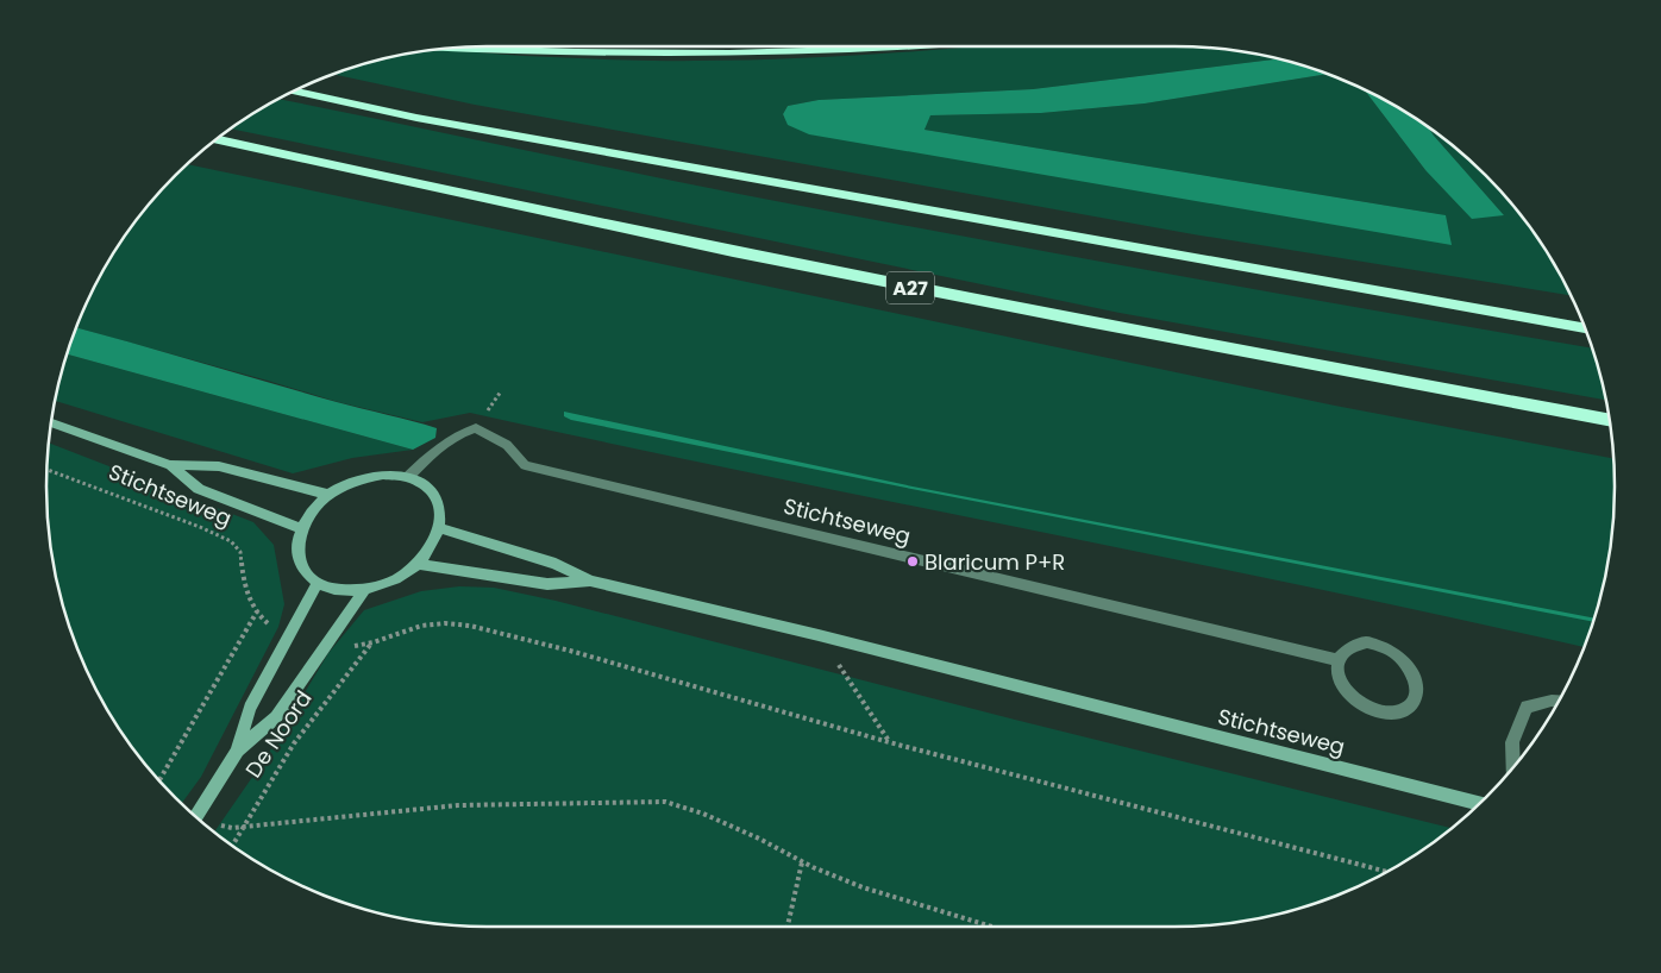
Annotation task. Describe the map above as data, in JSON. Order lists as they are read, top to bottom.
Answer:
{
  "streets": {
    "highway": ["A27"],
    "street": ["Stichtseweg", "De Noord"]
  },
  "crossings": [
    ["Stichtseweg", "De Noord"]
  ],
  "places": ["Blaricum P+R"]
}
